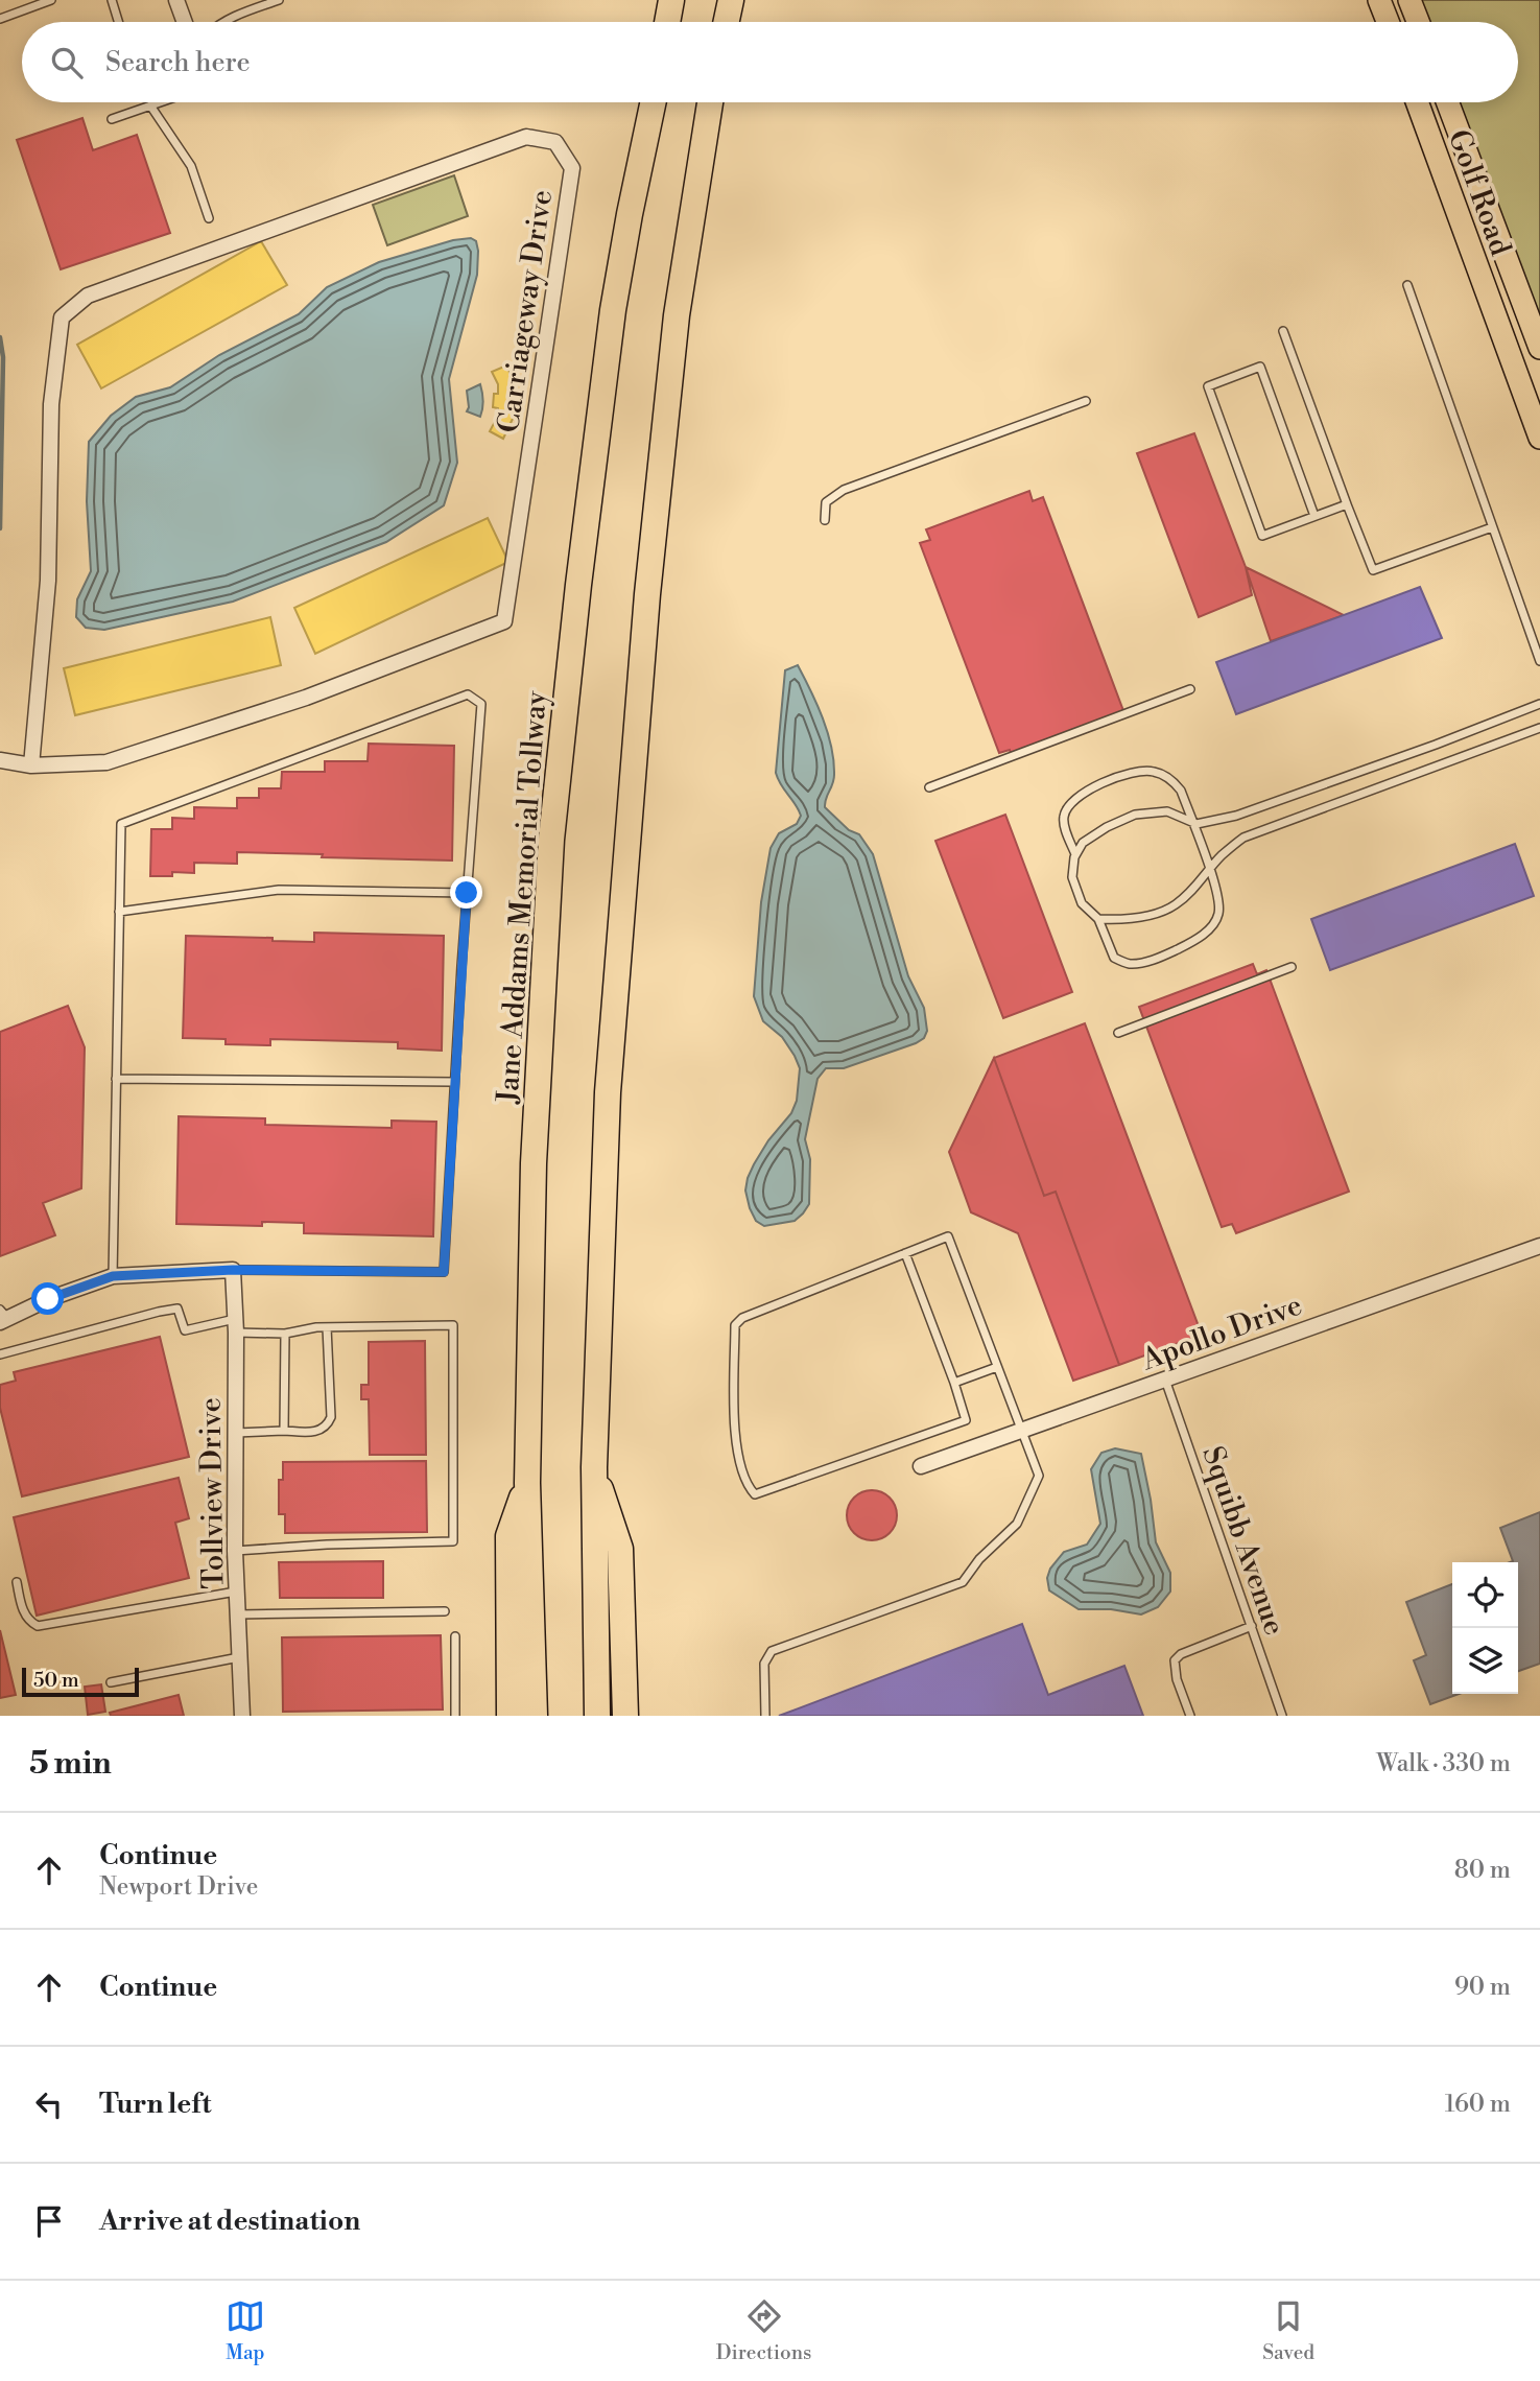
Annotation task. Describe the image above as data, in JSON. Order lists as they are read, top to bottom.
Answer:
{
  "streets": {
    "highway": ["Jane Addams Memorial Tollway"],
    "main road": ["Golf Road"],
    "street": ["Carriageway Drive", "Apollo Drive", "Tollview Drive"],
    "lane": ["Squibb Avenue"]
  },
  "crossings": [
    ["Apollo Drive", "Squibb Avenue"]
  ],
  "scale_bar": "50 m",
  "page": {
    "search": "Search here",
    "scale": "50 m",
    "heading": ["5 min", "Walk · 330 m"],
    "list": [
      ["Continue", "Newport Drive", "80 m"],
      ["Continue", "90 m"],
      ["Turn left", "160 m"],
      "Arrive at destination"
    ],
    "nav": ["Map", "Directions", "Saved"]
  }
}
